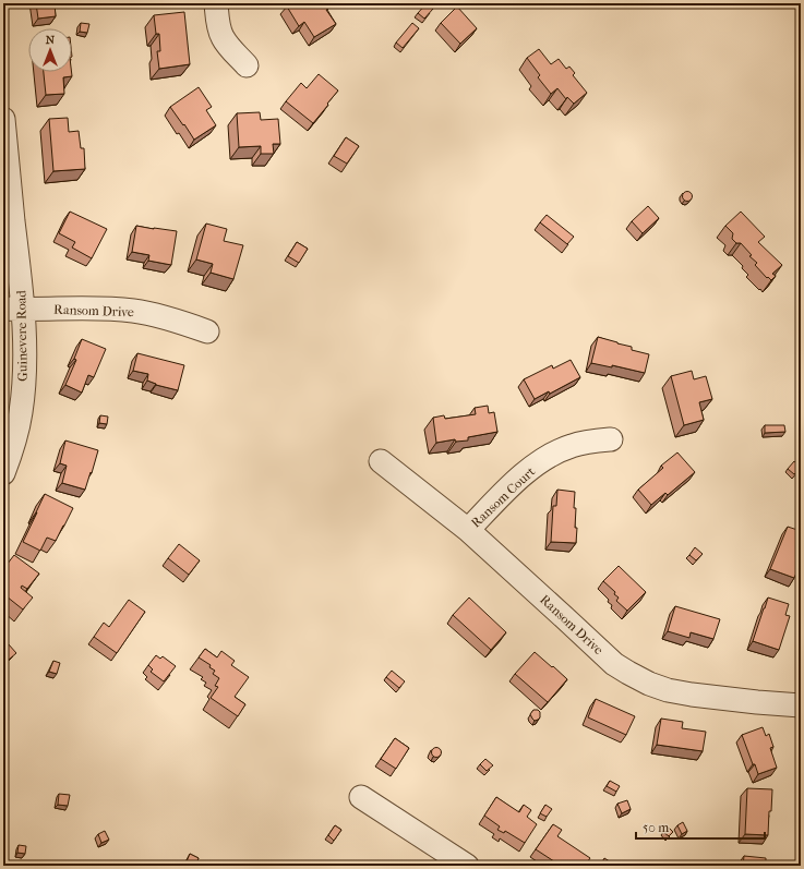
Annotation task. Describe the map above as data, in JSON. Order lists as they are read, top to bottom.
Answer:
{
  "streets": {
    "street": ["Ransom Drive", "Guinevere Road", "Ransom Court"]
  },
  "crossings": [
    ["Ransom Drive", "Guinevere Road"],
    ["Ransom Drive", "Ransom Court"]
  ],
  "scale_bar": "50 m",
  "north": "top"
}
